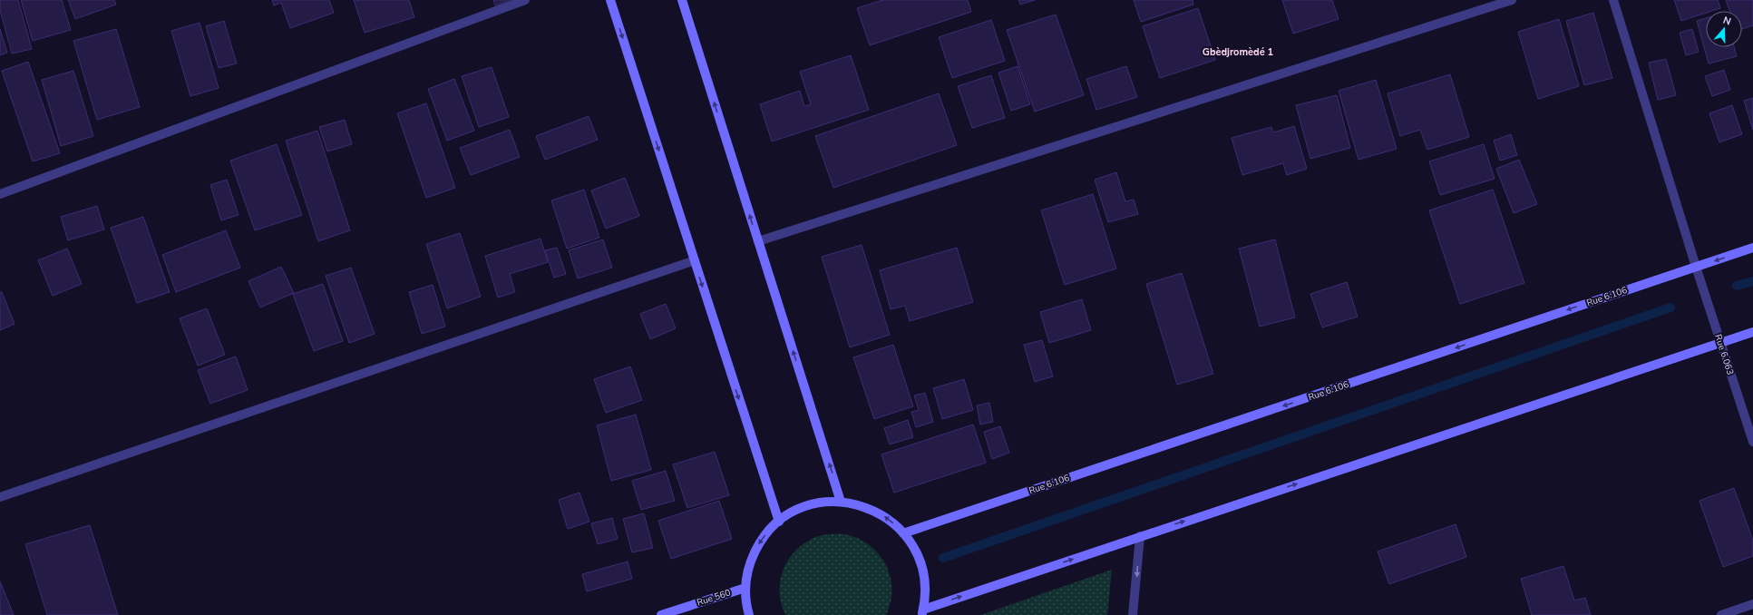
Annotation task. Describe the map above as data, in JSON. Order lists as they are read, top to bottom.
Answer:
{
  "streets": {
    "street": ["Rue 6.106", "Rue 6.063", "Rue 560"]
  },
  "crossings": [
    ["Rue 6.106", "Rue 6.063"]
  ],
  "districts": ["Gbèdjromèdé 1"],
  "north": "top"
}
